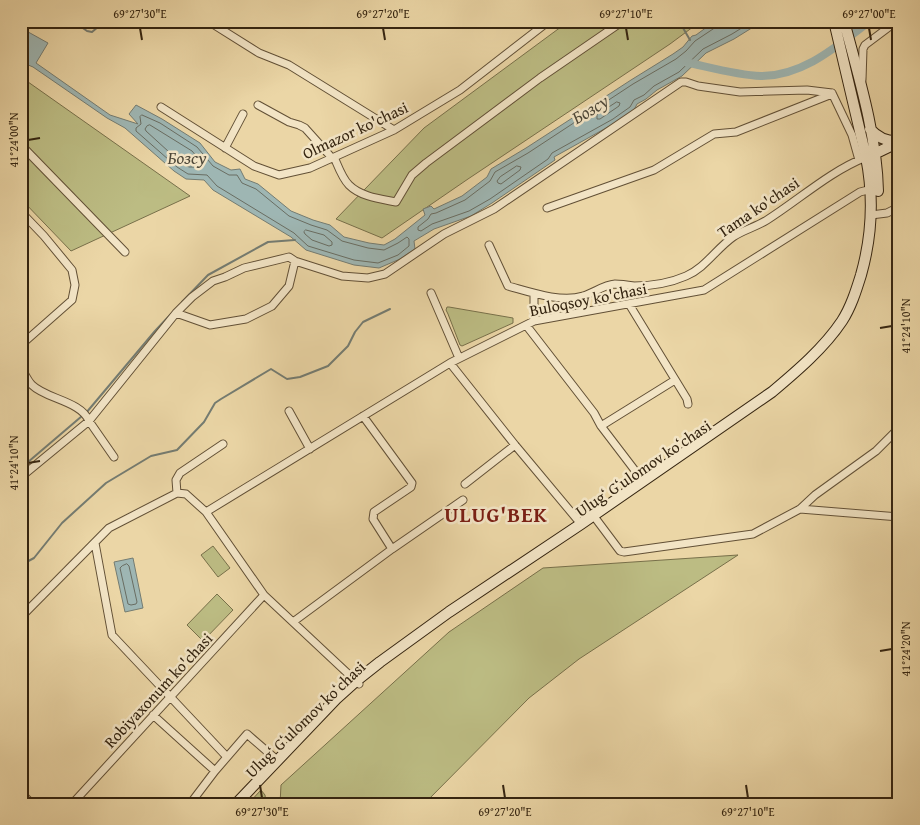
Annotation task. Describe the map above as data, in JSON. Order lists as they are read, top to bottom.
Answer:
{
  "streets": {
    "main road": ["Ulugʻ Gʻulomov koʻchasi"],
    "street": [
      "Olmazor ko'chasi",
      "Tama ko'chasi",
      "Buloqsoy ko'chasi",
      "Robiyaxonum ko'chasi"
    ]
  },
  "crossings": [
    ["Tama ko'chasi", "Ulugʻ Gʻulomov koʻchasi"],
    ["Buloqsoy ko'chasi", "Ulugʻ Gʻulomov koʻchasi"]
  ],
  "districts": ["ULUG'BEK"],
  "water": ["Бозсу"],
  "coordinates": [
    "69°27'30\"E",
    "69°27'20\"E",
    "69°27'10\"E",
    "69°27'00\"E",
    "41°24'00\"N",
    "41°24'10\"N",
    "41°24'20\"N"
  ]
}
